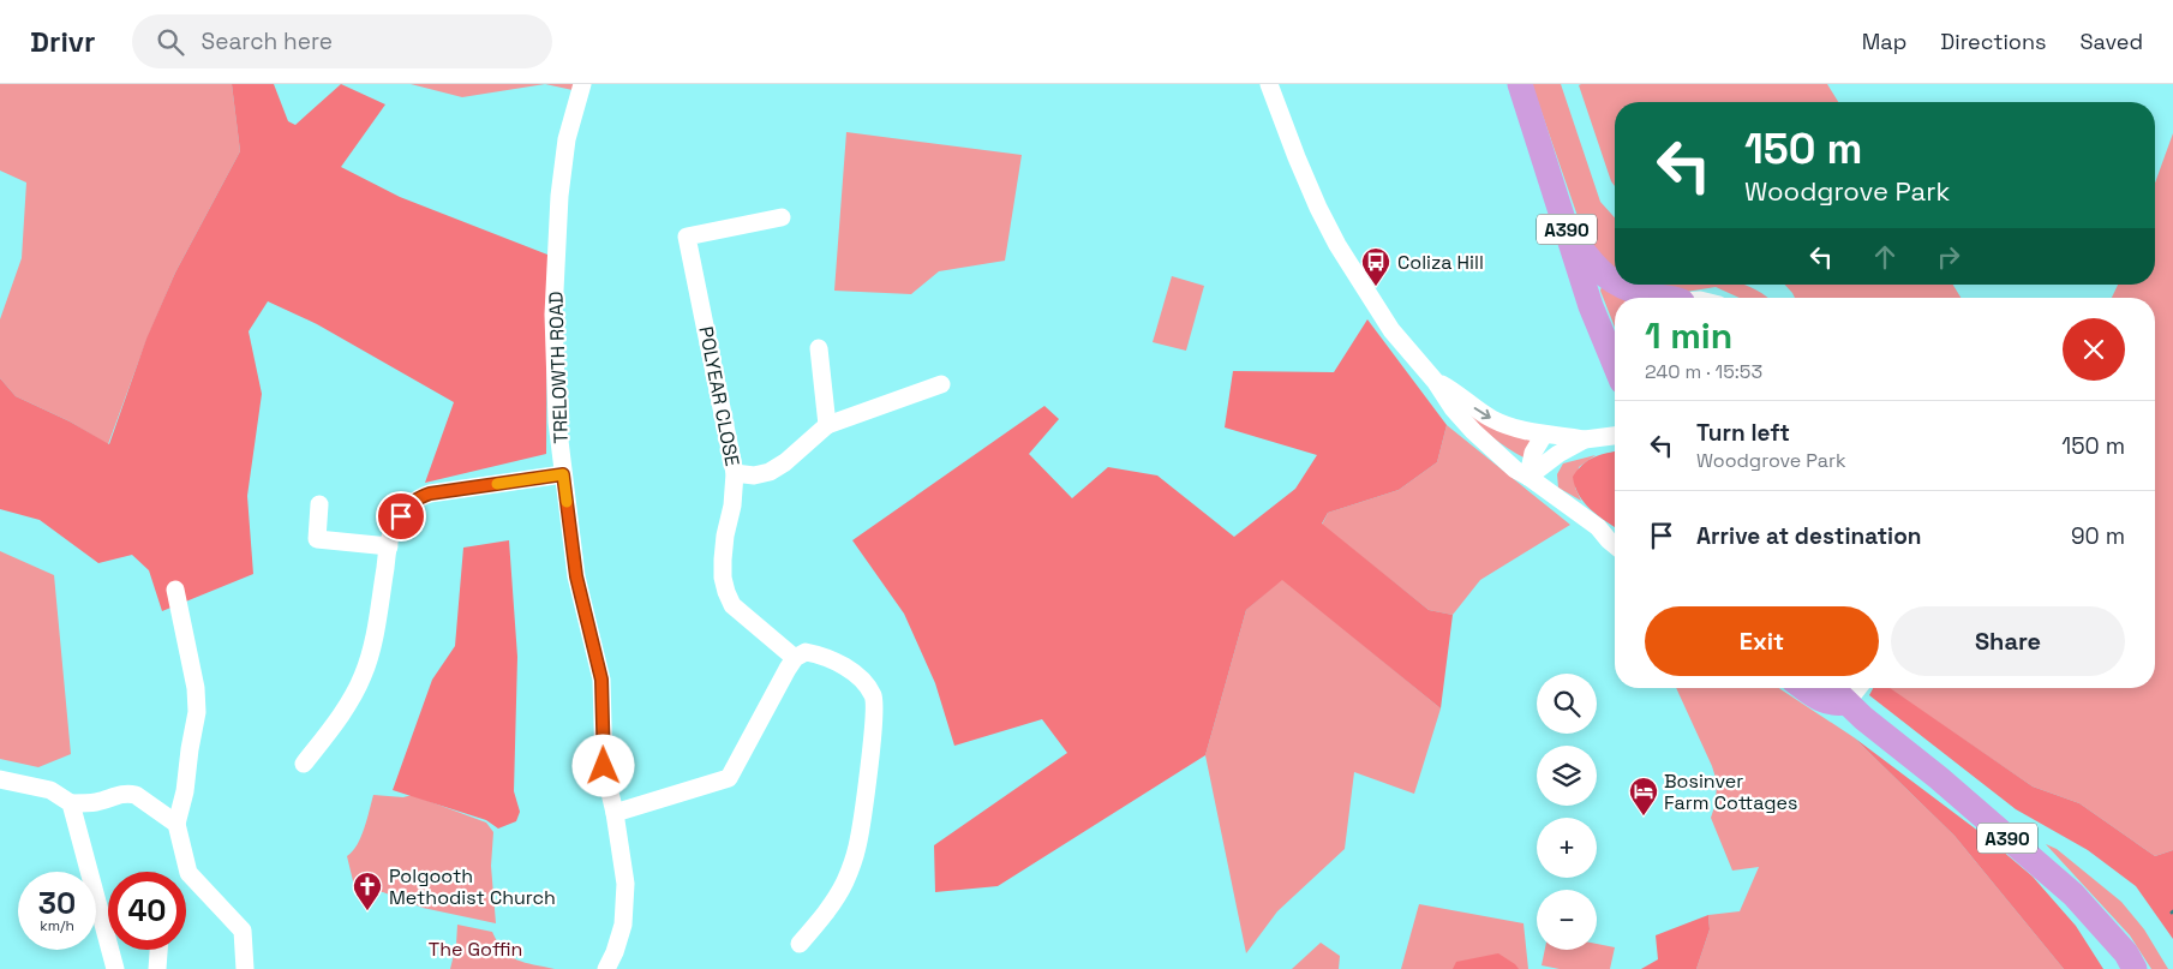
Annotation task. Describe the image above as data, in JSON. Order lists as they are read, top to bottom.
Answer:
{
  "streets": {
    "highway": ["A390"],
    "street": ["TRELOWTH ROAD", "POLYEAR CLOSE"]
  },
  "parks": ["The Goffin"],
  "places": {
    "bus stop": ["Coliza Hill"],
    "hotel": ["Bosinver Farm Cottages"],
    "church": ["Polgooth Methodist Church"]
  },
  "page": {
    "header": "Drivr",
    "search": "Search here",
    "nav": ["Map", "Directions", "Saved"],
    "turn": ["150 m", "Woodgrove Park"],
    "heading": ["1 min", "240 m · 15:53"],
    "list": [
      {
        "name": "Turn left",
        "note": "Woodgrove Park",
        "value": "150 m"
      },
      {
        "name": "Arrive at destination",
        "value": "90 m"
      }
    ],
    "buttons": ["Exit", "Share"],
    "map_buttons": ["+", "−"],
    "speed": "30 km/h",
    "limit": "40"
  }
}
